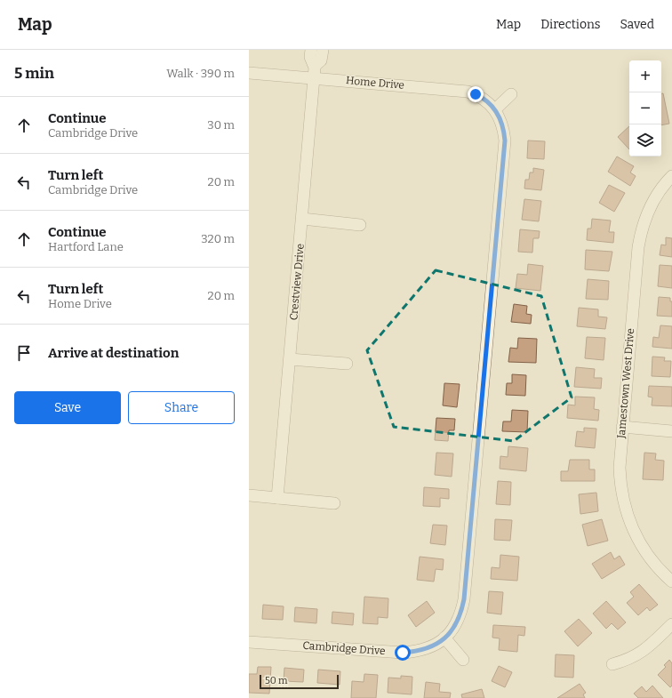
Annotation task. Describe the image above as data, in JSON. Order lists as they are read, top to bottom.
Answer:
{
  "streets": {
    "street": [
      "Home Drive",
      "Crestview Drive",
      "Jamestown West Drive",
      "Cambridge Drive"
    ]
  },
  "crossings": [
    ["Home Drive", "Crestview Drive"],
    ["Home Drive", "Cambridge Drive"]
  ],
  "scale_bar": "50 m",
  "page": {
    "header": "Map",
    "nav": ["Map", "Directions", "Saved"],
    "heading": ["5 min", "Walk · 390 m"],
    "map_buttons": ["+", "−"],
    "list": [
      ["Continue", "Cambridge Drive", "30 m"],
      ["Turn left", "Cambridge Drive", "20 m"],
      ["Continue", "Hartford Lane", "320 m"],
      ["Turn left", "Home Drive", "20 m"],
      "Arrive at destination"
    ],
    "buttons": ["Save", "Share"],
    "scale": "50 m"
  }
}
